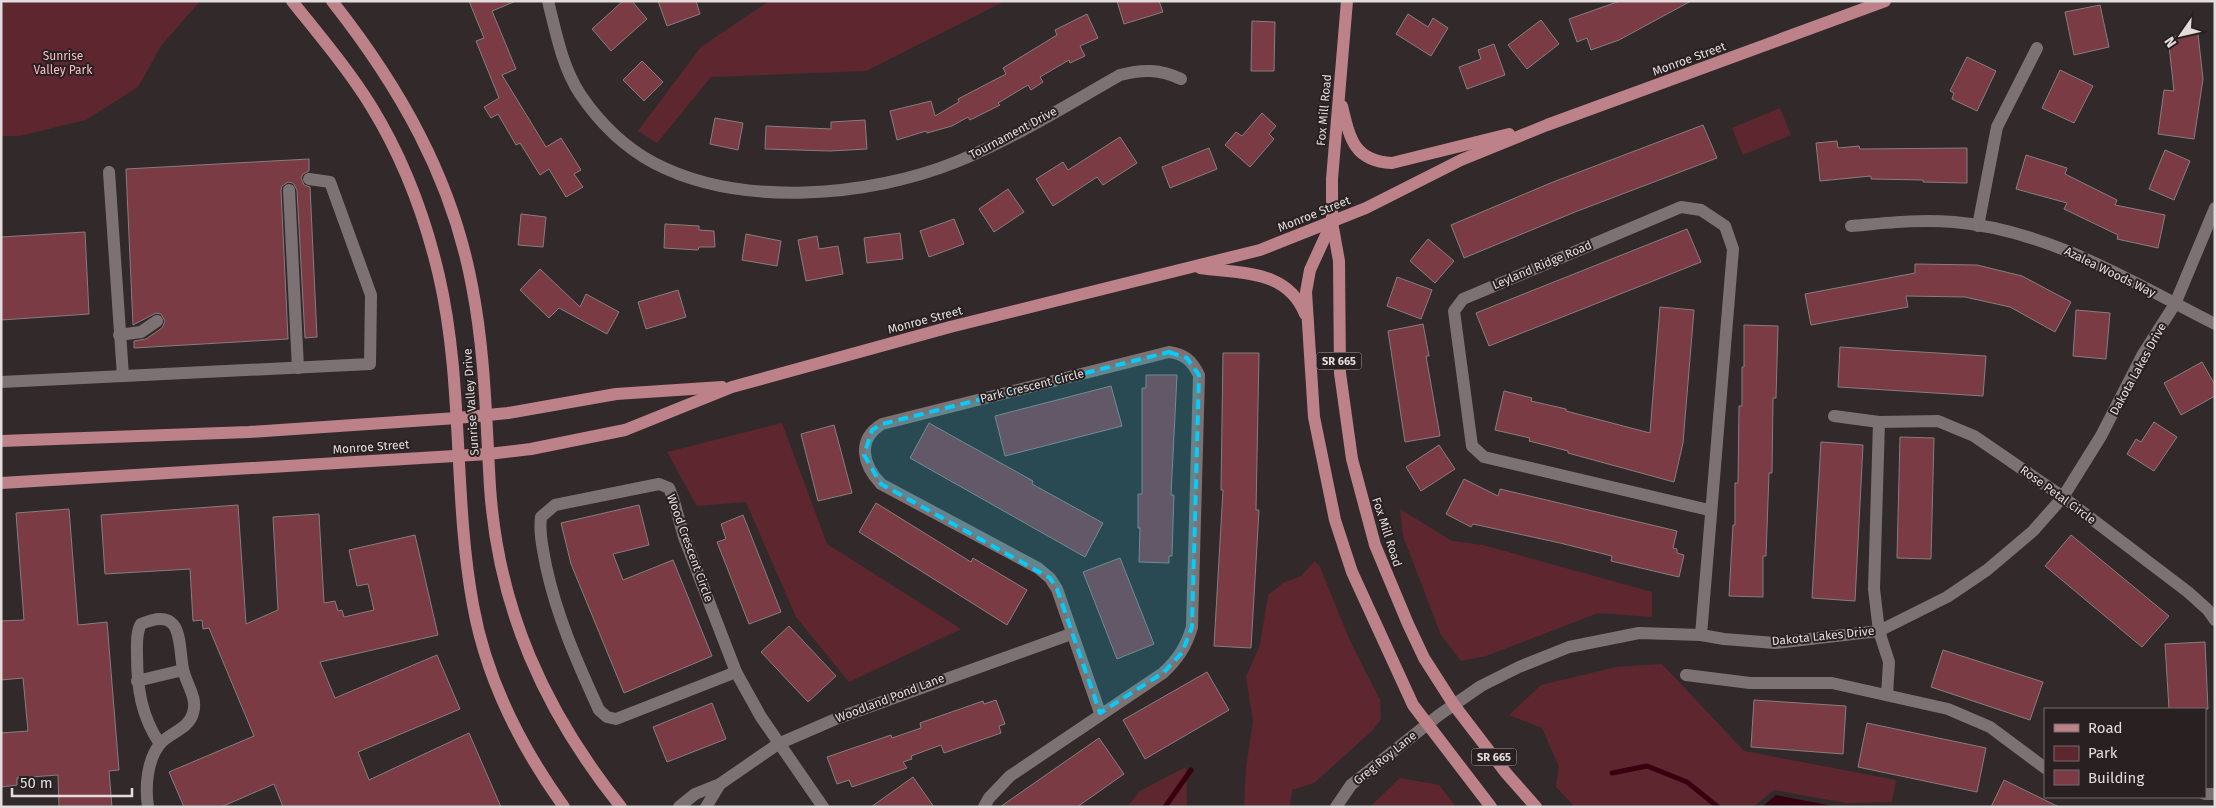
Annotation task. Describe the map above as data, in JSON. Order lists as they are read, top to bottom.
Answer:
{
  "streets": {
    "main road": [
      "Monroe Street",
      "Fox Mill Road",
      "SR 665",
      "Sunrise Valley Drive"
    ],
    "street": [
      "Tournament Drive",
      "Leyland Ridge Road",
      "Azalea Woods Way",
      "Dakota Lakes Drive",
      "Park Crescent Circle",
      "Rose Petal Circle",
      "Wood Crescent Circle",
      "Woodland Pond Lane",
      "Greg Roy Lane"
    ]
  },
  "crossings": [
    ["Monroe Street", "Fox Mill Road"],
    ["Monroe Street", "Sunrise Valley Drive"],
    ["Fox Mill Road", "Dakota Lakes Drive"],
    ["Fox Mill Road", "Greg Roy Lane"],
    ["Leyland Ridge Road", "Dakota Lakes Drive"],
    ["Azalea Woods Way", "Dakota Lakes Drive"],
    ["Dakota Lakes Drive", "Rose Petal Circle"],
    ["Dakota Lakes Drive", "Greg Roy Lane"],
    ["Park Crescent Circle", "Woodland Pond Lane"],
    ["Wood Crescent Circle", "Woodland Pond Lane"]
  ],
  "parks": ["Sunrise Valley Park"],
  "legend": ["Road", "Park", "Building"],
  "scale_bar": "50 m",
  "north": "bottom left"
}
